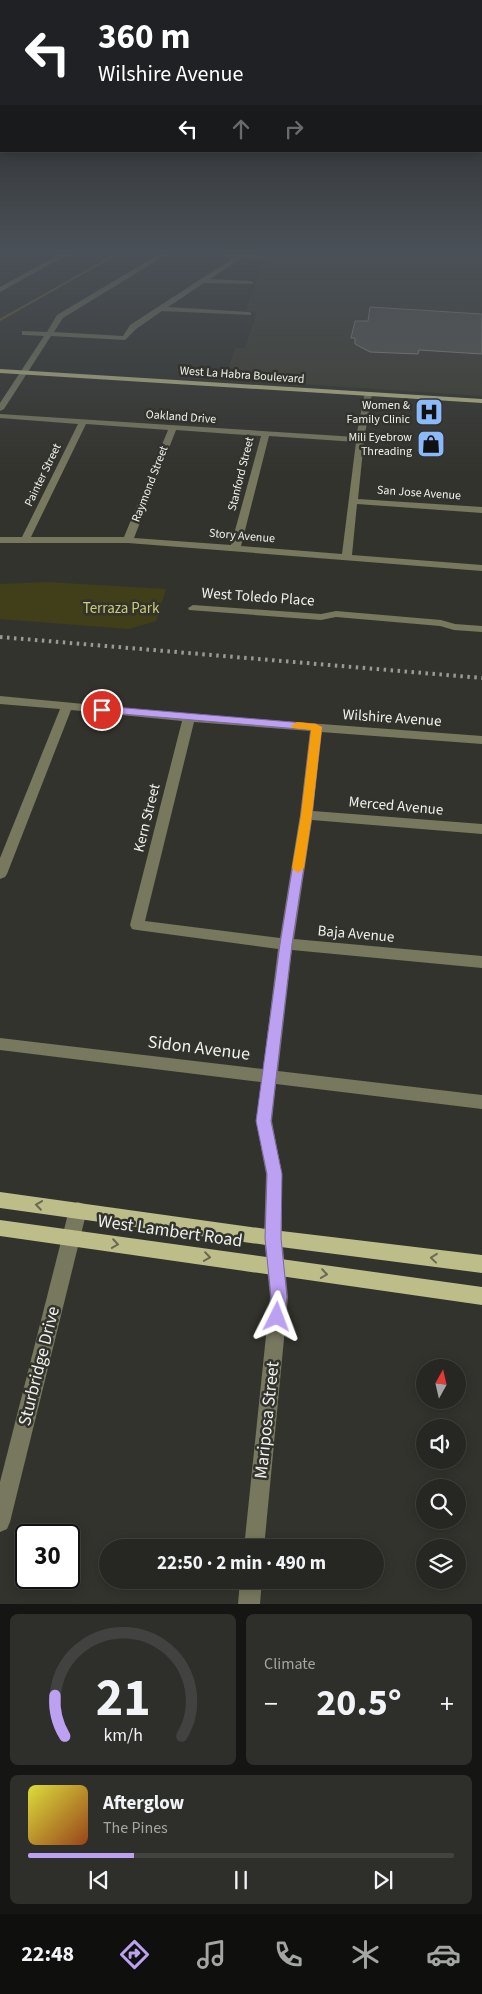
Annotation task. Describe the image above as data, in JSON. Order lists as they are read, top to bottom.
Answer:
{
  "streets": {
    "main road": ["West La Habra Boulevard", "West Lambert Road"],
    "street": [
      "Oakland Drive",
      "Stanford Street",
      "Painter Street",
      "Raymond Street",
      "San Jose Avenue",
      "Story Avenue",
      "West Toledo Place",
      "Wilshire Avenue",
      "Merced Avenue",
      "Kern Street",
      "Baja Avenue",
      "Sidon Avenue",
      "Sturbridge Drive",
      "Mariposa Street"
    ]
  },
  "crossings": [
    ["Oakland Drive", "Stanford Street"],
    ["Oakland Drive", "Painter Street"],
    ["Oakland Drive", "Raymond Street"],
    ["Stanford Street", "Story Avenue"],
    ["Painter Street", "Story Avenue"],
    ["Raymond Street", "Story Avenue"],
    ["Wilshire Avenue", "Kern Street"],
    ["Wilshire Avenue", "Mariposa Street"],
    ["Merced Avenue", "Mariposa Street"],
    ["Kern Street", "Baja Avenue"],
    ["Baja Avenue", "Mariposa Street"],
    ["Sidon Avenue", "Mariposa Street"],
    ["West Lambert Road", "Sturbridge Drive"],
    ["West Lambert Road", "Mariposa Street"]
  ],
  "parks": ["Terraza Park"],
  "places": {
    "hospital": ["Women & Family Clinic"],
    "shop": ["Mili Eyebrow Threading"]
  },
  "north": "top",
  "page": {
    "turn": ["360 m", "Wilshire Avenue"],
    "limit": "30",
    "trip": "22:50 · 2 min · 490 m",
    "tile": "Climate",
    "heat": ["−", "20.5°", "+"],
    "song": ["Afterglow", "The Pines"],
    "tabs": "22:48",
    "gauge": ["21", "km/h"]
  }
}
